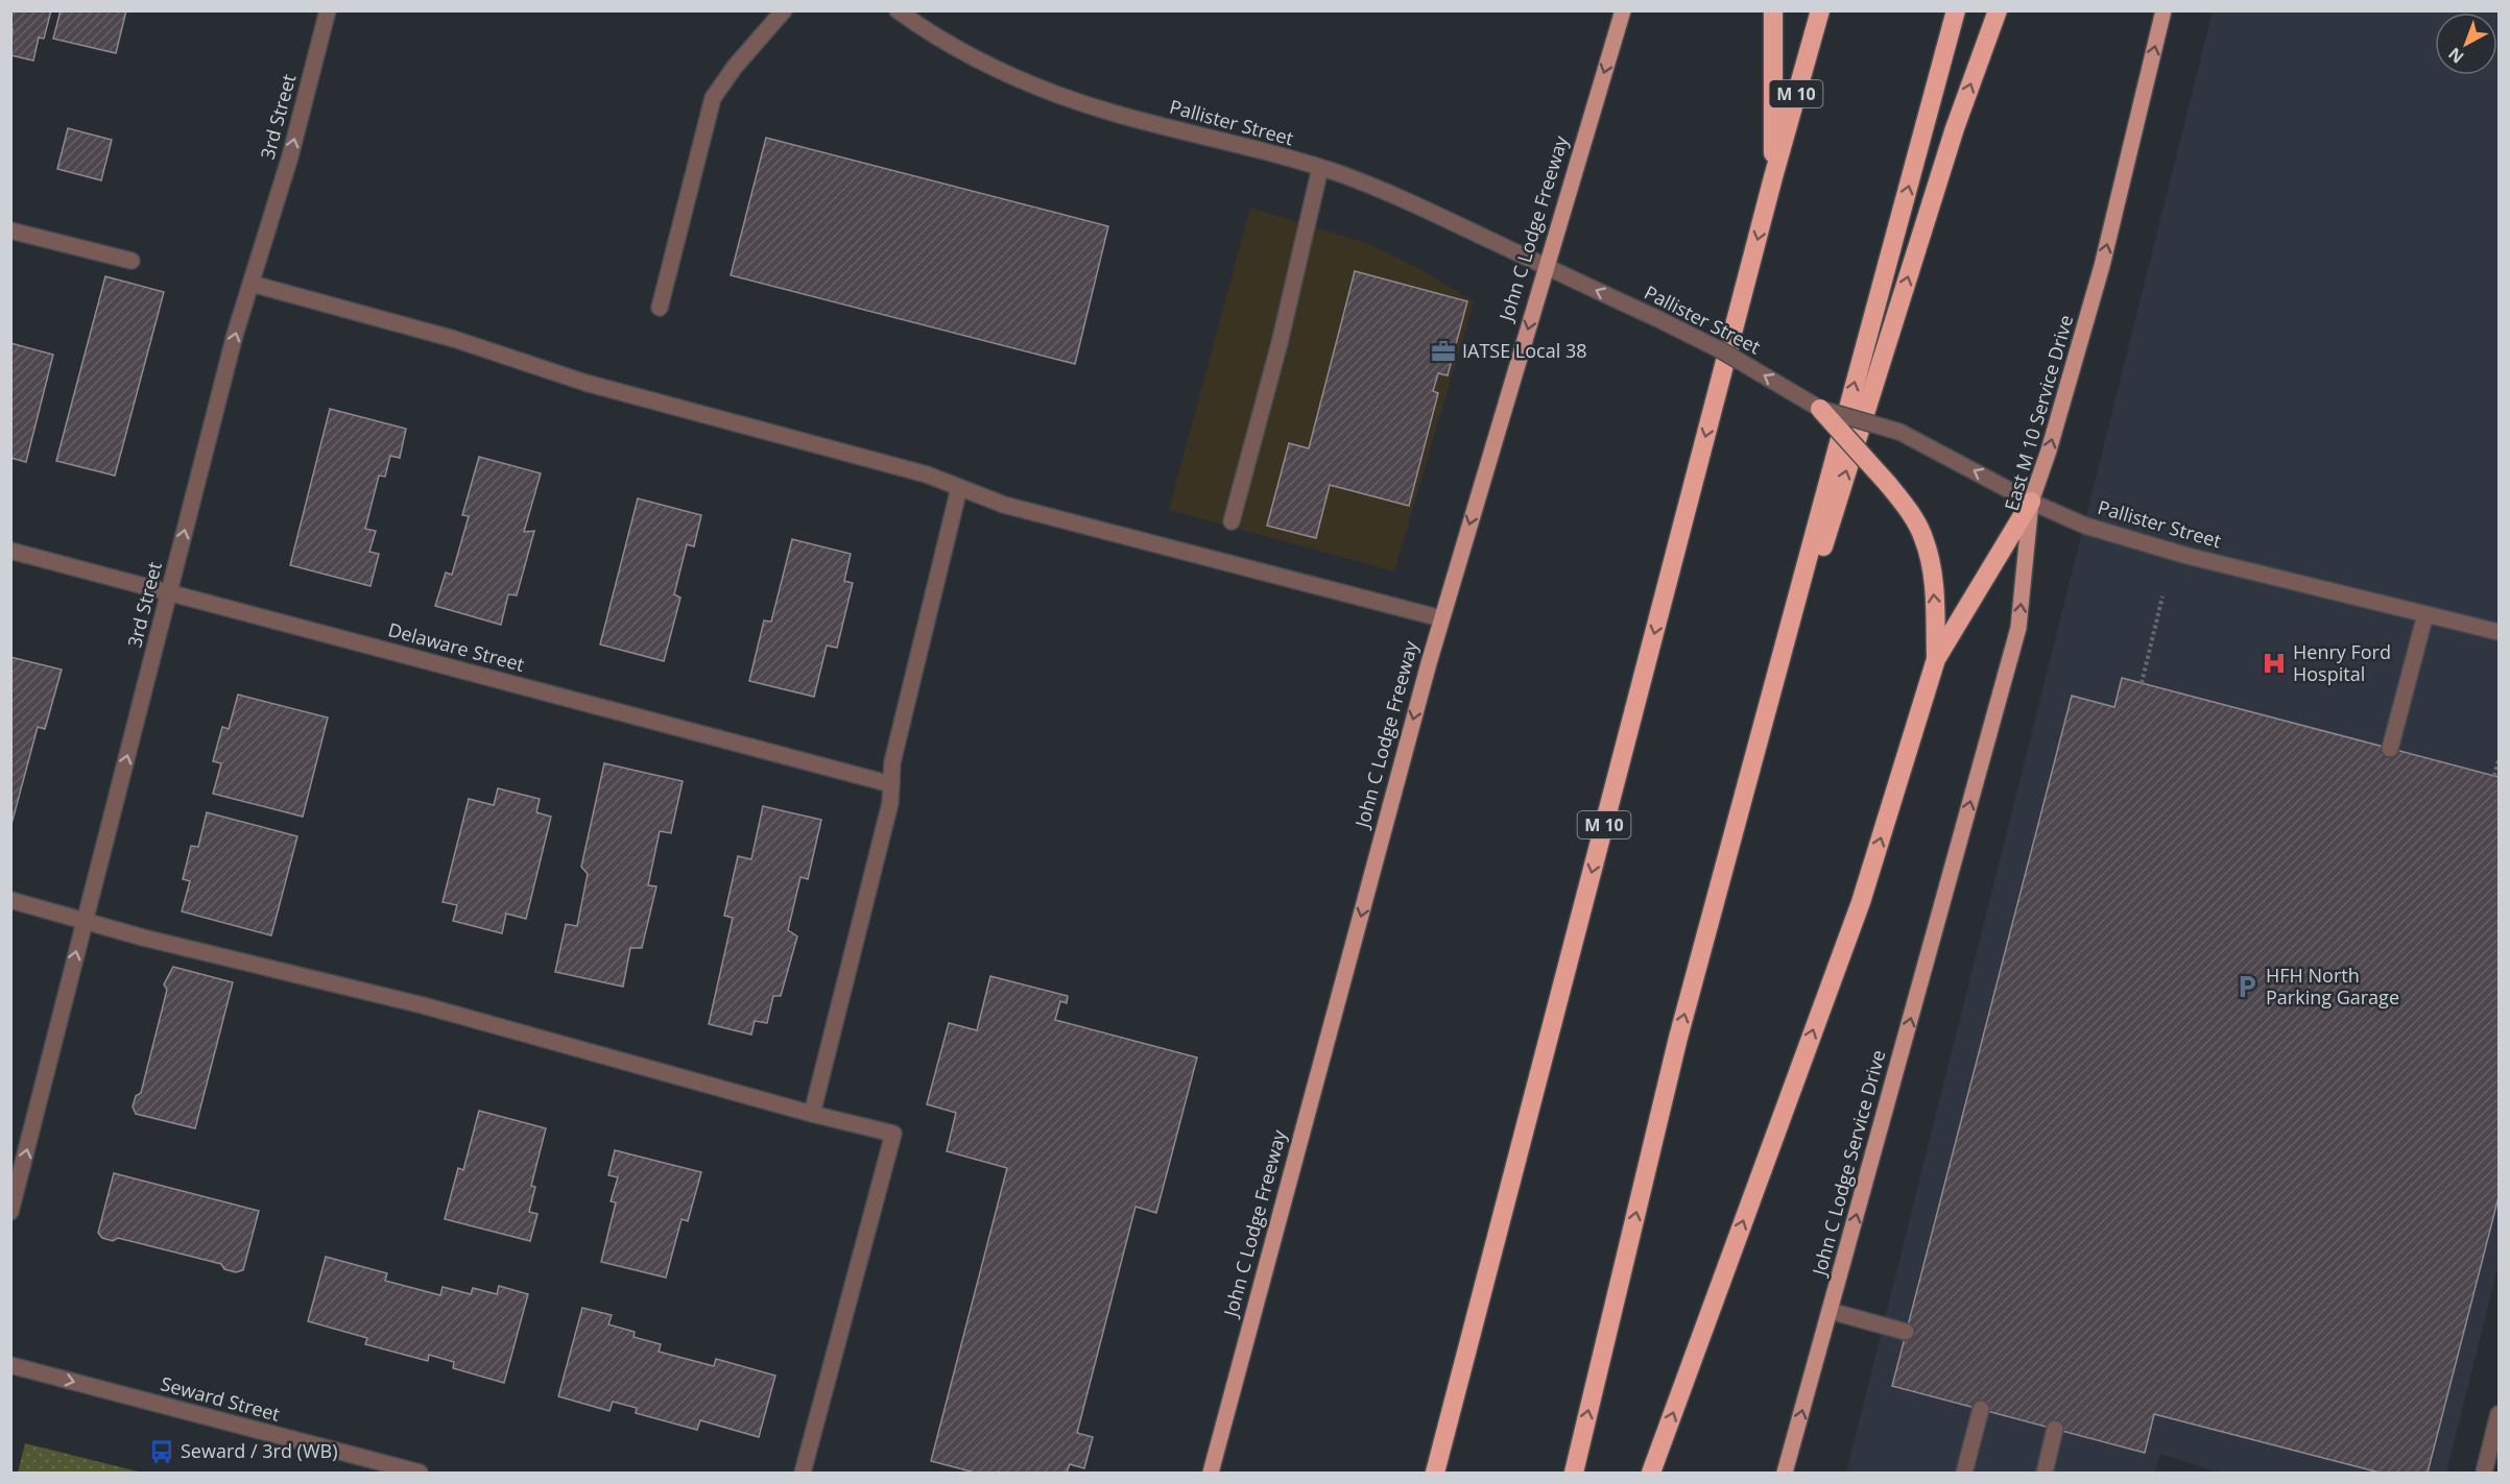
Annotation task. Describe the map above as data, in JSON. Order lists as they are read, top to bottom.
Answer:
{
  "streets": {
    "highway": ["M 10"],
    "main road": ["John C Lodge Freeway", "East M 10 Service Drive", "John C Lodge Service Drive"],
    "street": [
      "3rd Street",
      "Pallister Street",
      "Delaware Street",
      "Seward Street"
    ]
  },
  "crossings": [
    ["3rd Street", "Delaware Street"],
    ["Pallister Street", "John C Lodge Freeway"],
    ["Pallister Street", "East M 10 Service Drive"],
    ["East M 10 Service Drive", "John C Lodge Service Drive"]
  ],
  "one_way": [
    "3rd Street",
    "John C Lodge Freeway",
    "East M 10 Service Drive",
    "John C Lodge Service Drive",
    "Seward Street"
  ],
  "places": {
    "office": ["IATSE Local 38"],
    "hospital": ["Henry Ford Hospital"],
    "parking": ["HFH North Parking Garage"],
    "bus stop": ["Seward / 3rd (WB)"]
  },
  "north": "bottom left"
}
